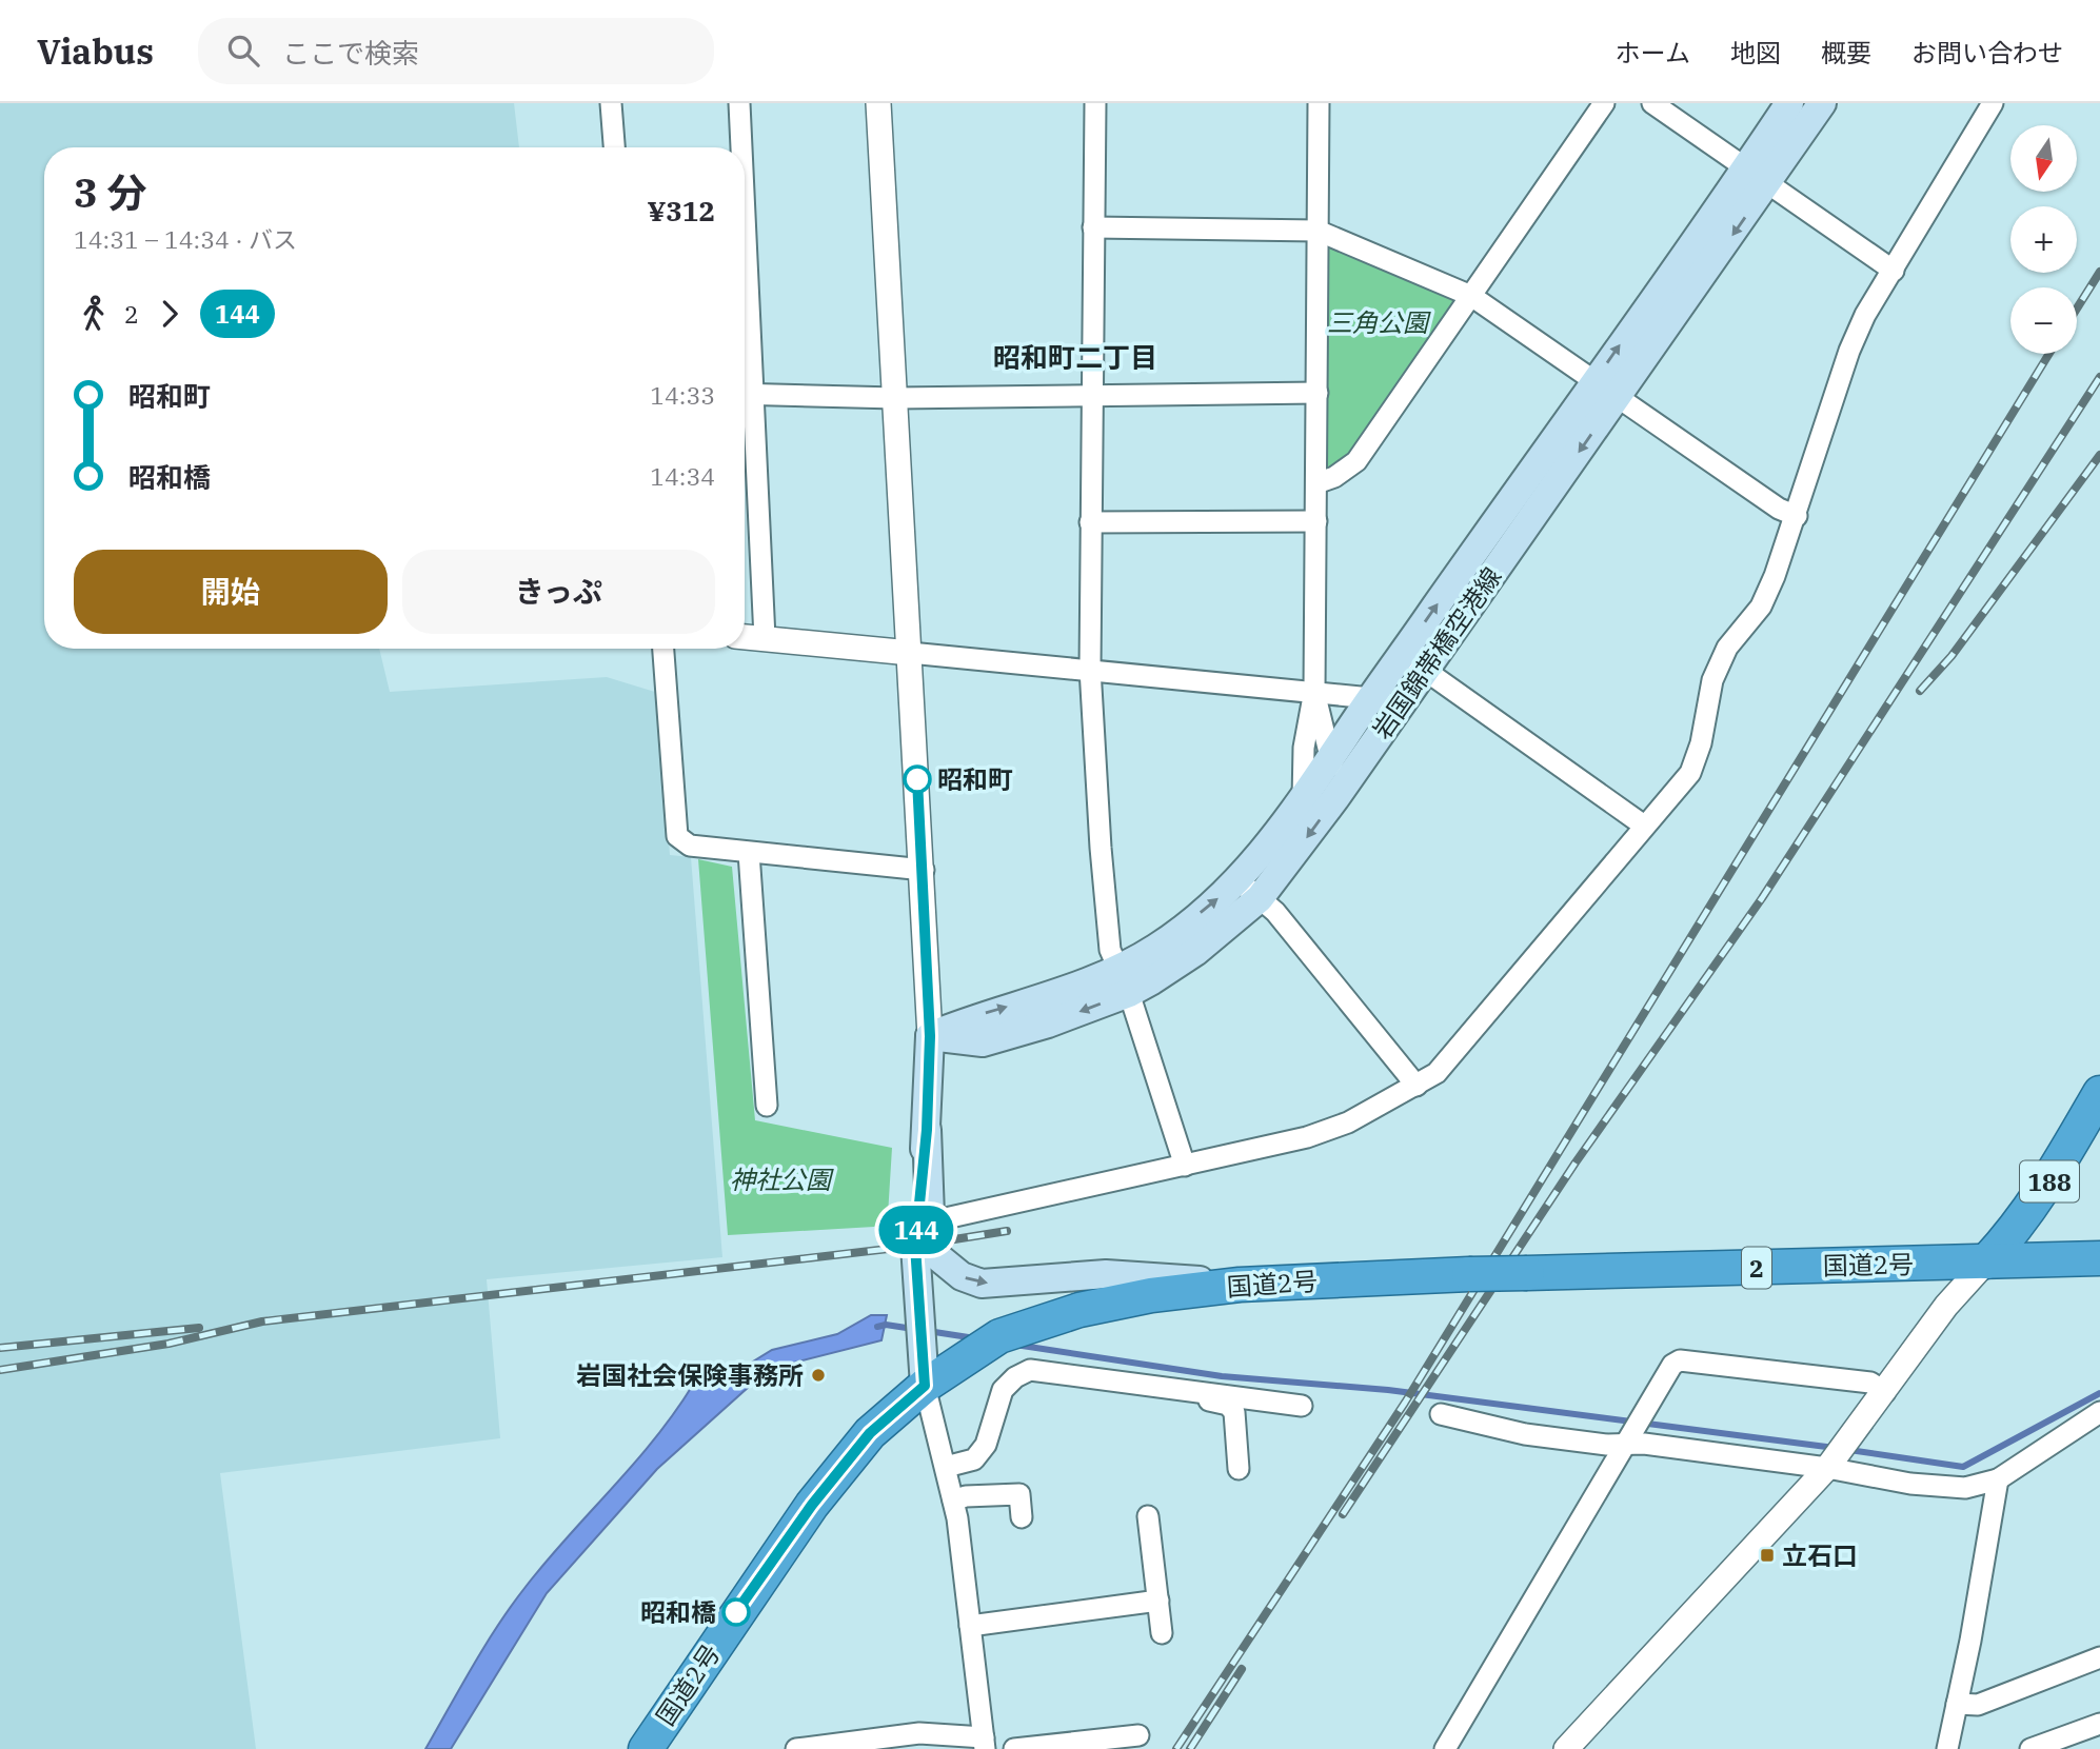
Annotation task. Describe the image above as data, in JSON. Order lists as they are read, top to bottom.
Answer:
{
  "streets": {
    "highway": ["188", "国道2号", "2"],
    "main road": ["岩国錦帯橋空港線"]
  },
  "crossings": [
    ["188", "国道2号"]
  ],
  "districts": ["昭和町二丁目"],
  "parks": ["三角公園", "神社公園"],
  "places": {
    "other": ["昭和町", "岩国社会保険事務所", "昭和橋"],
    "transit": ["立石口"]
  },
  "lines": ["bus line 144"],
  "north": "bottom",
  "page": {
    "header": "Viabus",
    "search": "ここで検索",
    "nav": [
      "ホーム",
      "地図",
      "概要",
      "お問い合わせ"
    ],
    "on_map": "144",
    "map_buttons": ["+", "−"],
    "heading": ["3 分", "14:31 – 14:34 · バス", "¥312"],
    "legs": ["2", "144"],
    "list": [
      {
        "name": "昭和町",
        "value": "14:33"
      },
      {
        "name": "昭和橋",
        "value": "14:34"
      }
    ],
    "buttons": ["開始", "きっぷ"]
  }
}
